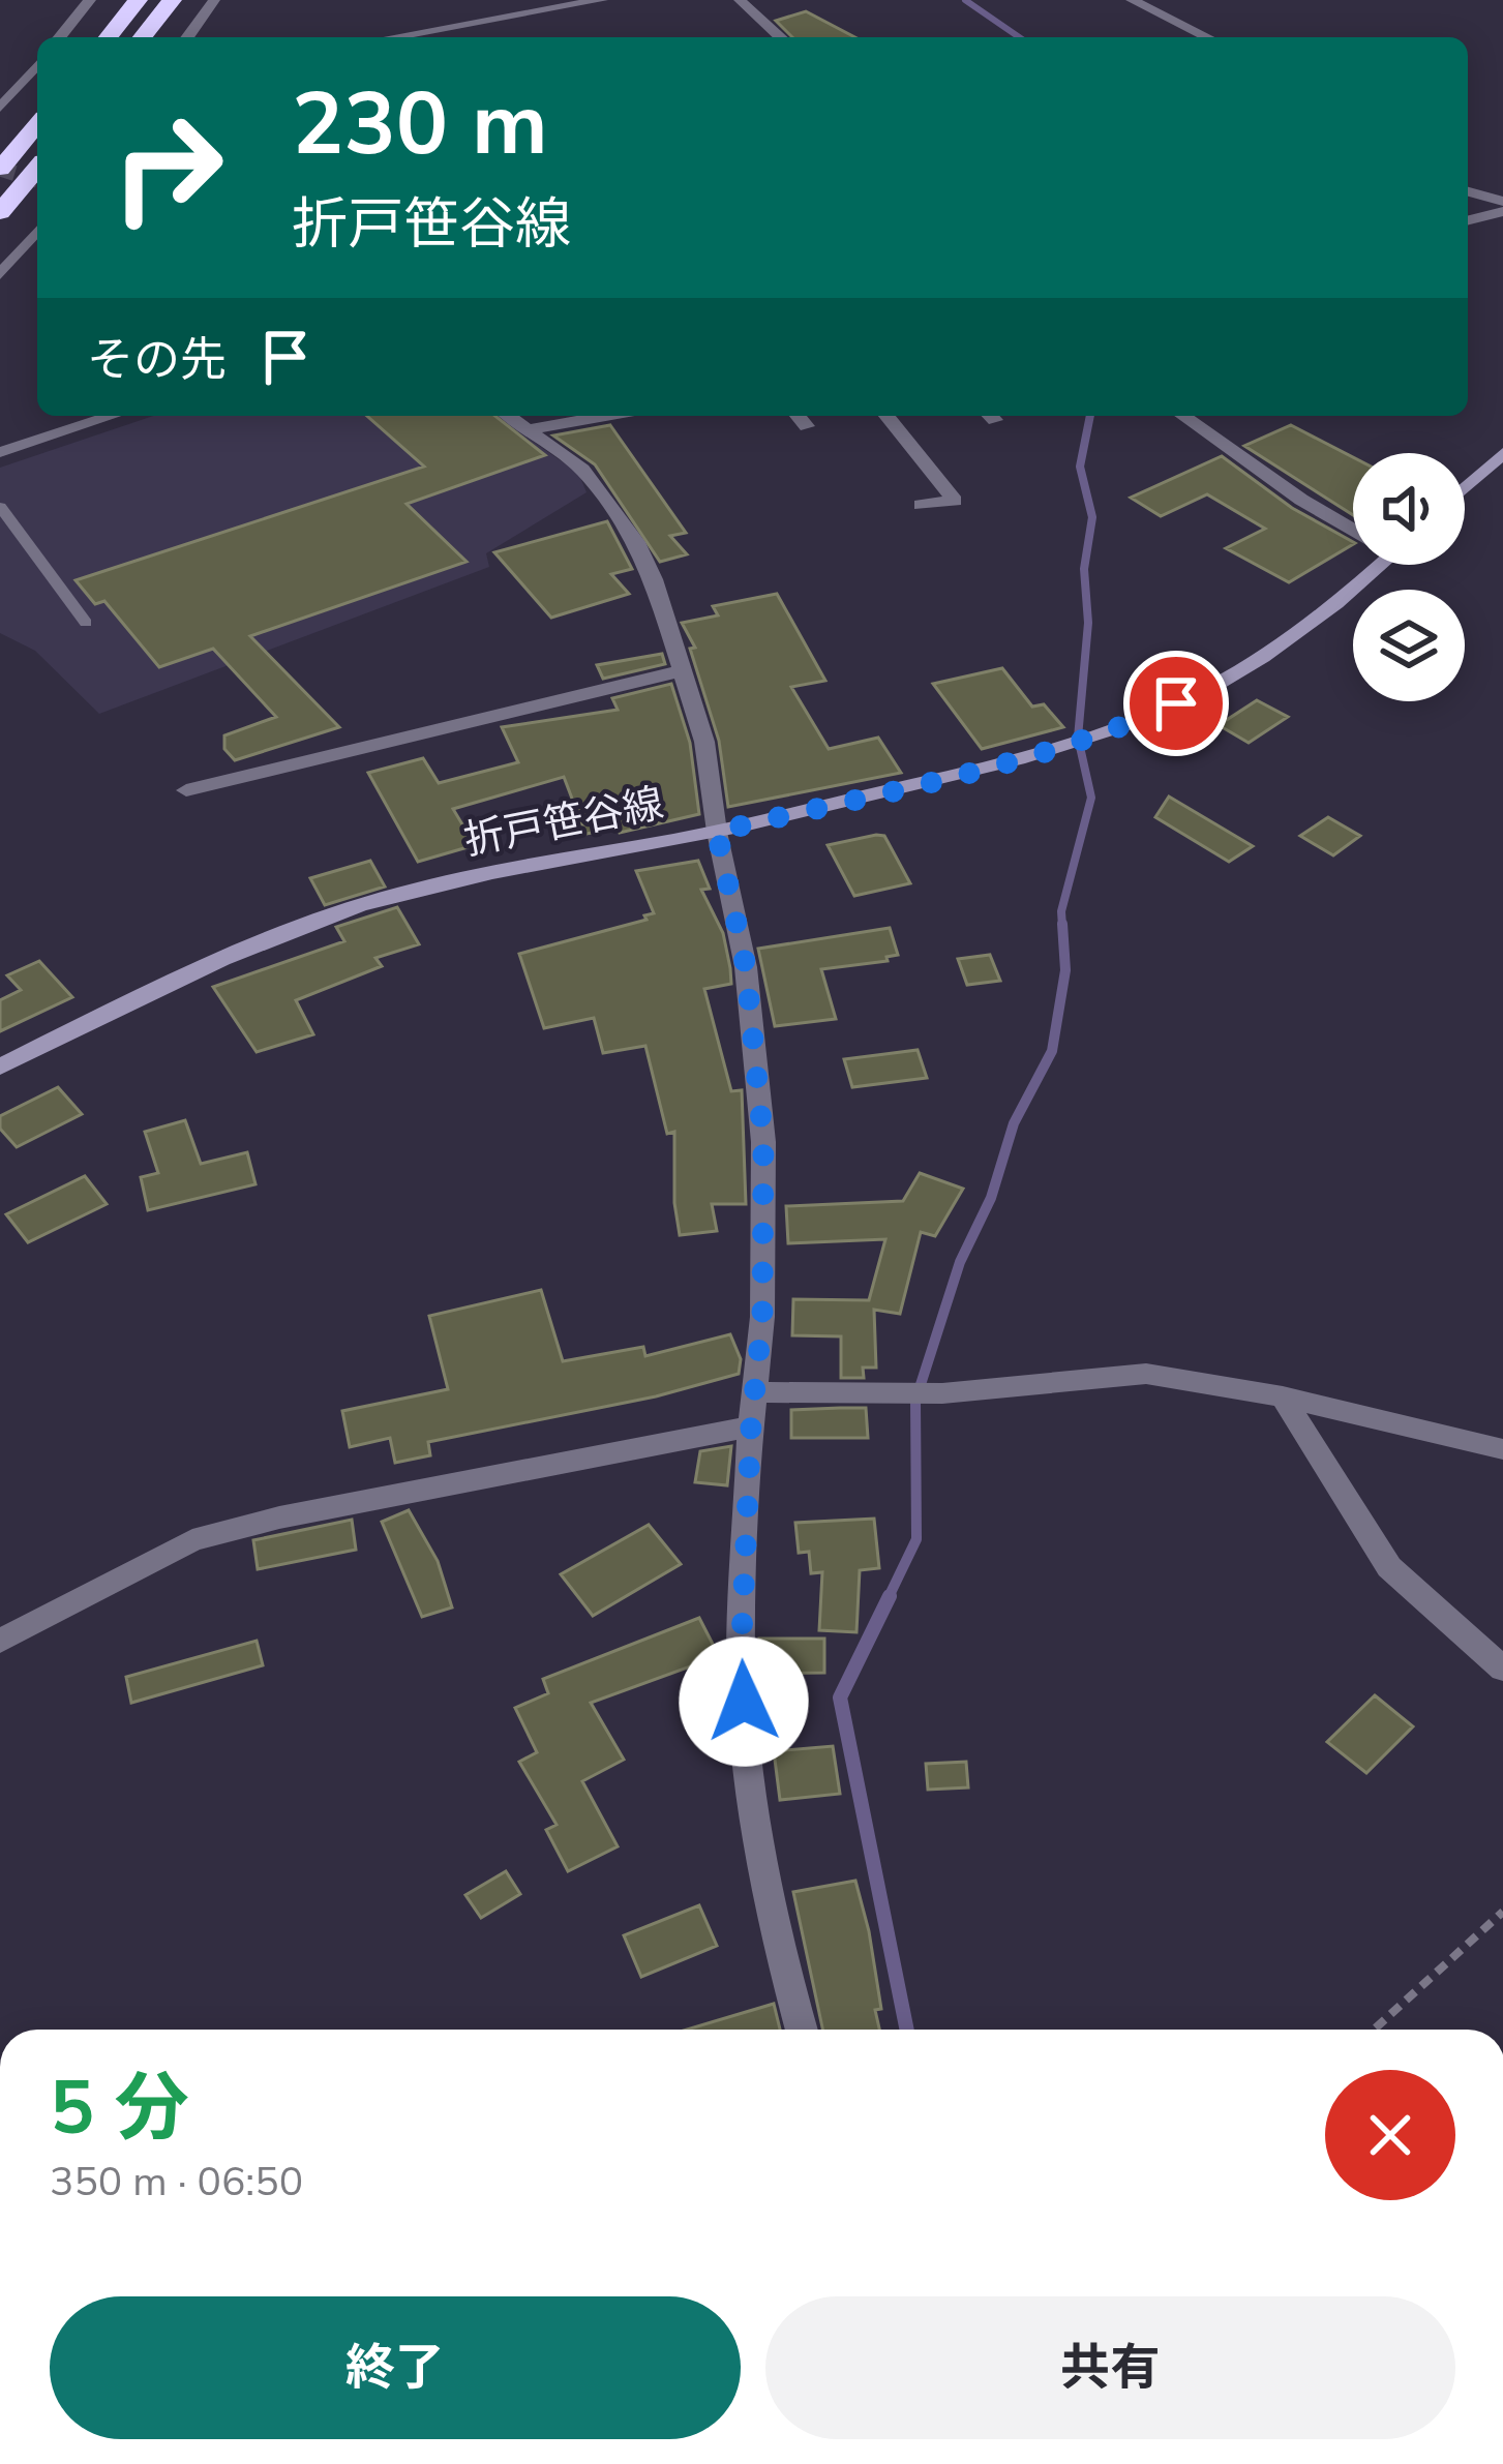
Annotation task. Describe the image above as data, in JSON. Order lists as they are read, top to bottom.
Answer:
{
  "streets": {
    "main road": ["折戸笹谷線"]
  },
  "page": {
    "turn": ["230 m", "折戸笹谷線"],
    "then": "その先",
    "heading": ["5 分", "350 m · 06:50"],
    "buttons": ["終了", "共有"]
  }
}
